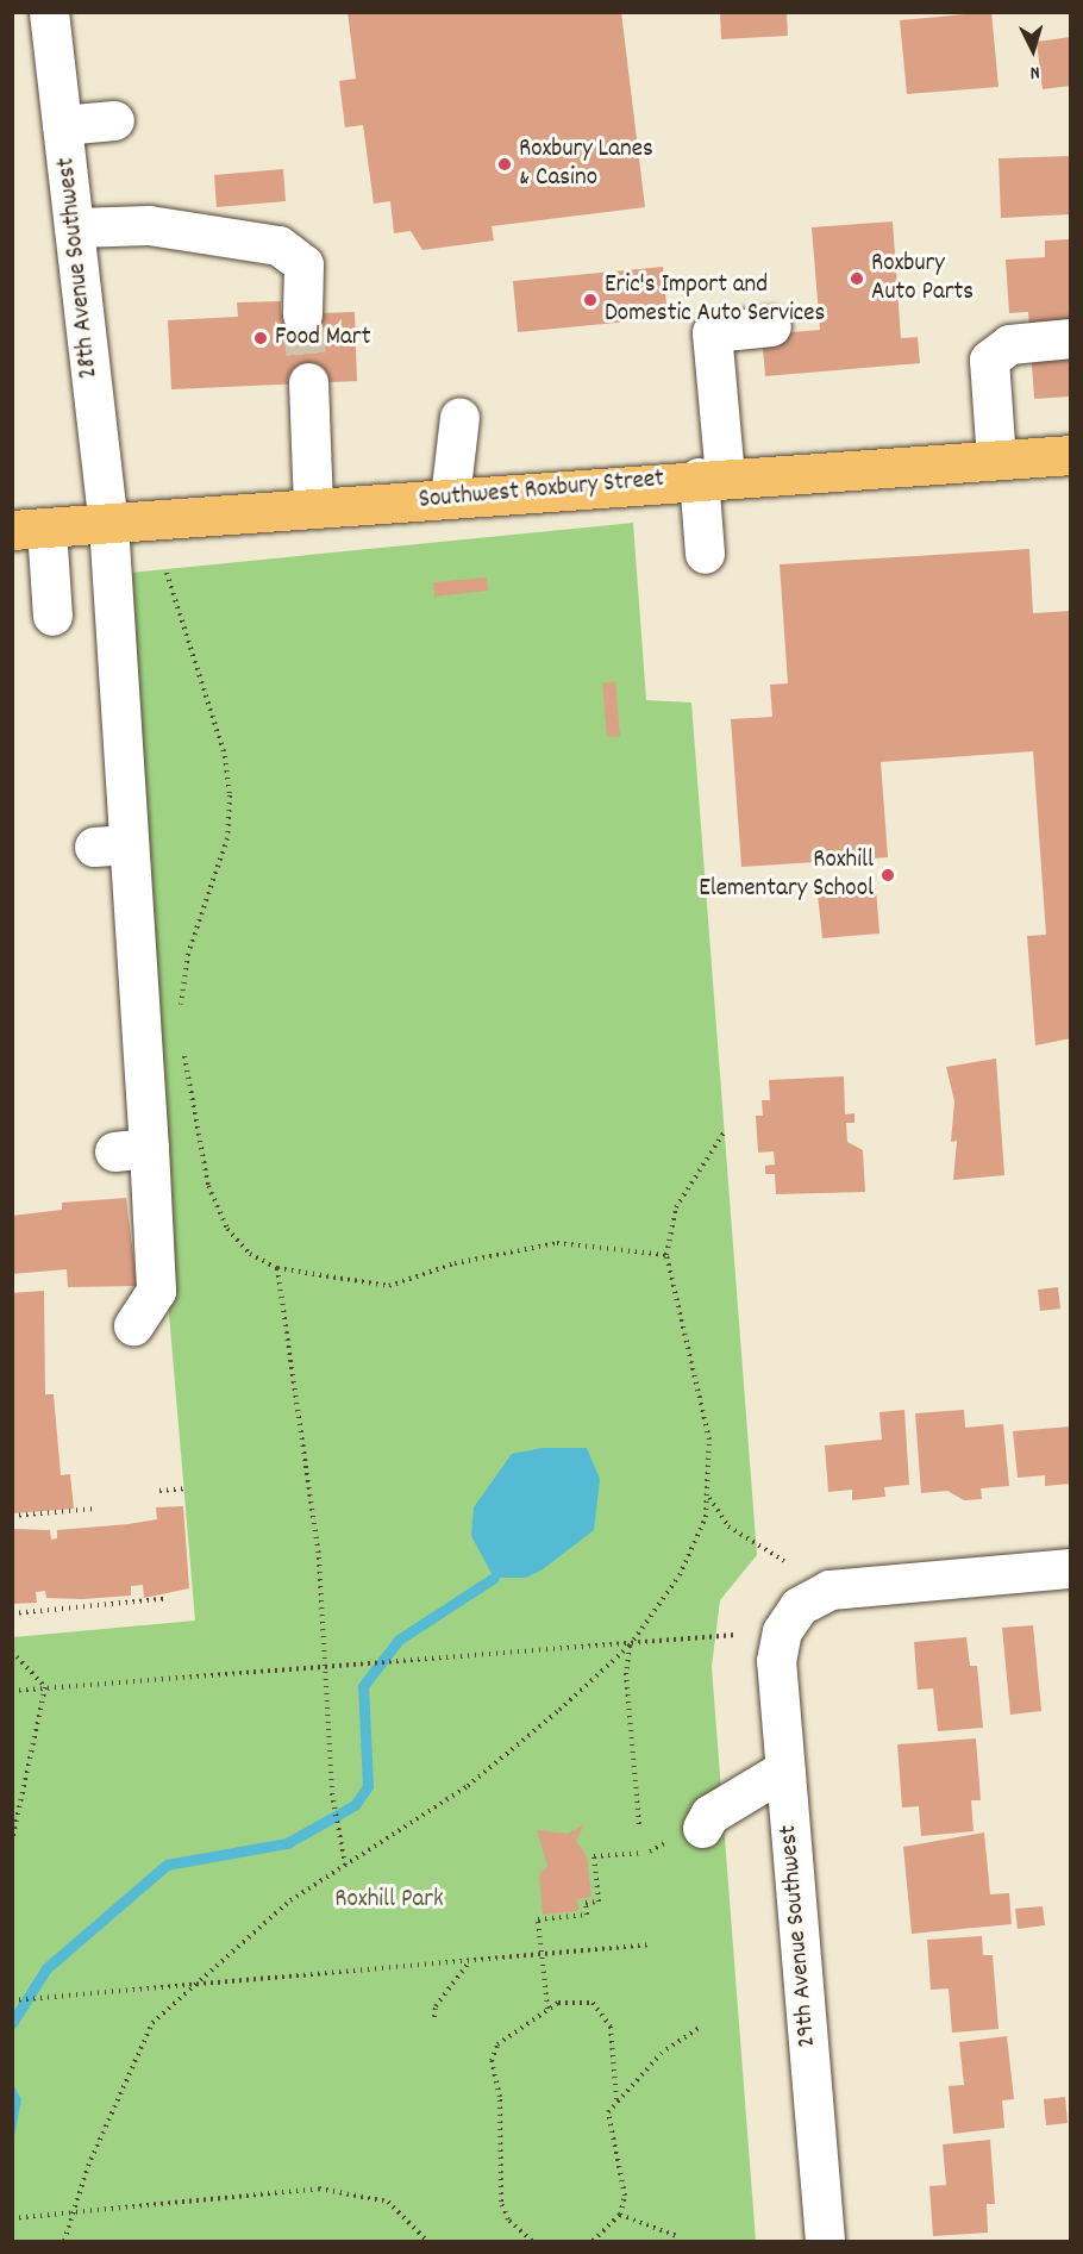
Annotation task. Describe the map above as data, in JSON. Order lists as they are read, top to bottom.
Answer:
{
  "streets": {
    "main road": ["Southwest Roxbury Street"],
    "street": ["28th Avenue Southwest", "29th Avenue Southwest"]
  },
  "crossings": [
    ["28th Avenue Southwest", "Southwest Roxbury Street"]
  ],
  "parks": ["Roxhill Park"],
  "places": [
    "Roxbury Lanes & Casino",
    "Roxbury Auto Parts",
    "Eric's Import and Domestic Auto Services",
    "Food Mart",
    "Roxhill Elementary School"
  ],
  "north": "bottom"
}
